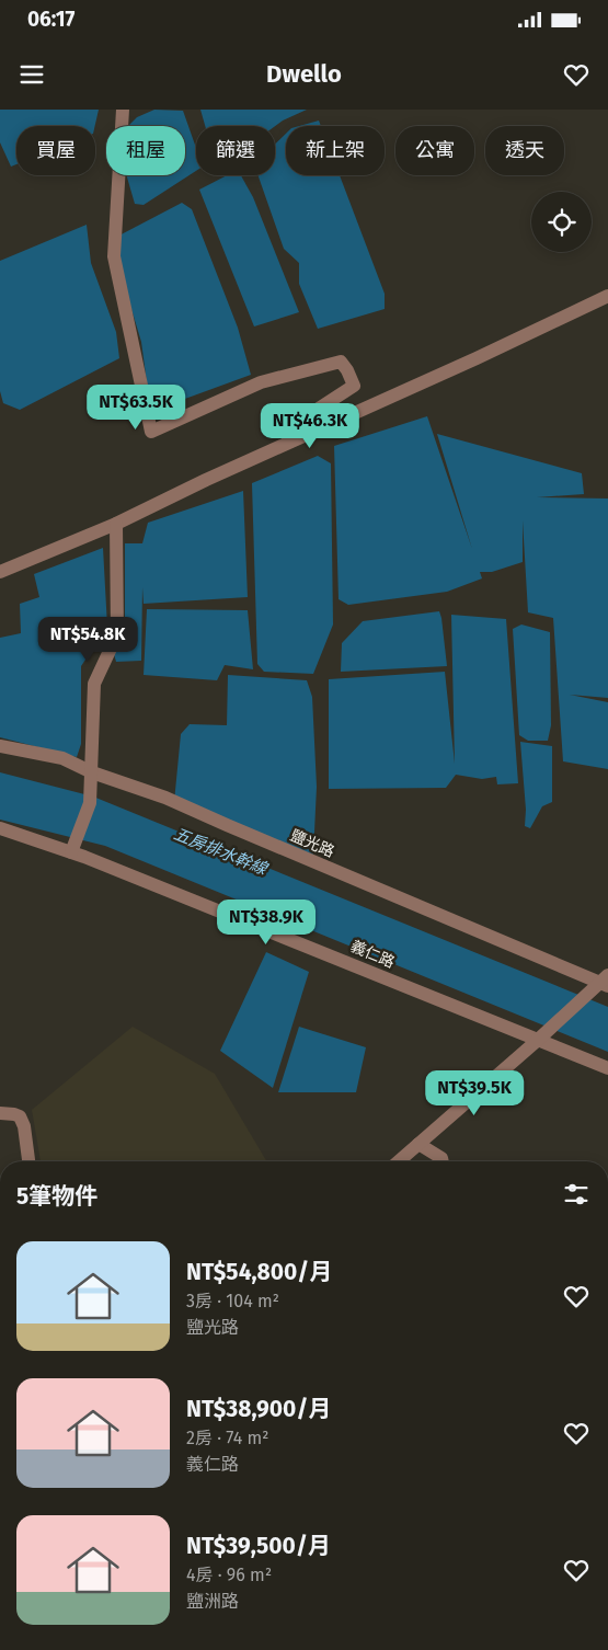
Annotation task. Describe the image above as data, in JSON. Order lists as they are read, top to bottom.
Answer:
{
  "streets": {
    "street": ["鹽光路", "義仁路"]
  },
  "water": ["五房排水幹線"],
  "page": {
    "status": "06:17",
    "header": "Dwello",
    "chip": [
      "買屋",
      "租屋",
      "篩選",
      "新上架",
      "公寓",
      "透天"
    ],
    "price": [
      "NT$63.5K",
      "NT$46.3K",
      "NT$54.8K",
      "NT$38.9K",
      "NT$39.5K"
    ],
    "heading": "5筆物件",
    "list": [
      {
        "name": "NT$54,800/月",
        "note": "3房 · 104 m² · 鹽光路"
      },
      {
        "name": "NT$38,900/月",
        "note": "2房 · 74 m² · 義仁路"
      },
      {
        "name": "NT$39,500/月",
        "note": "4房 · 96 m² · 鹽洲路"
      }
    ]
  }
}
